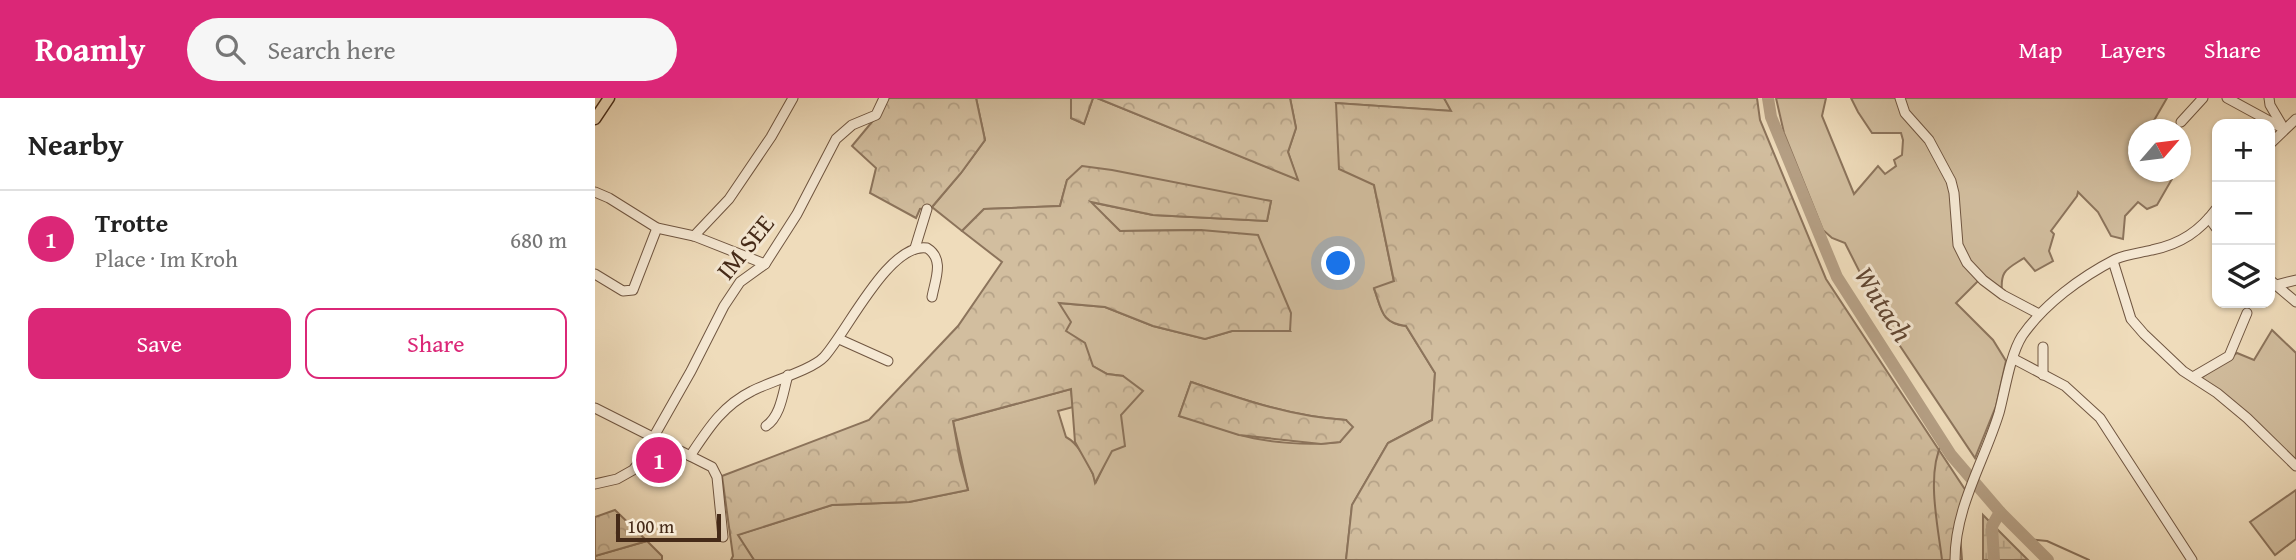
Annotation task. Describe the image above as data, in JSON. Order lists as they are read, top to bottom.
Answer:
{
  "streets": {
    "street": ["IM SEE"]
  },
  "water": ["Wutach"],
  "scale_bar": "100 m",
  "north": "top right",
  "page": {
    "header": "Roamly",
    "search": "Search here",
    "nav": ["Map", "Layers", "Share"],
    "heading": "Nearby",
    "map_buttons": ["+", "−"],
    "list": [
      {
        "mark": "1",
        "name": "Trotte",
        "note": "Place · Im Kroh",
        "value": "680 m"
      }
    ],
    "buttons": ["Save", "Share"],
    "pins": "1",
    "scale": "100 m"
  }
}
